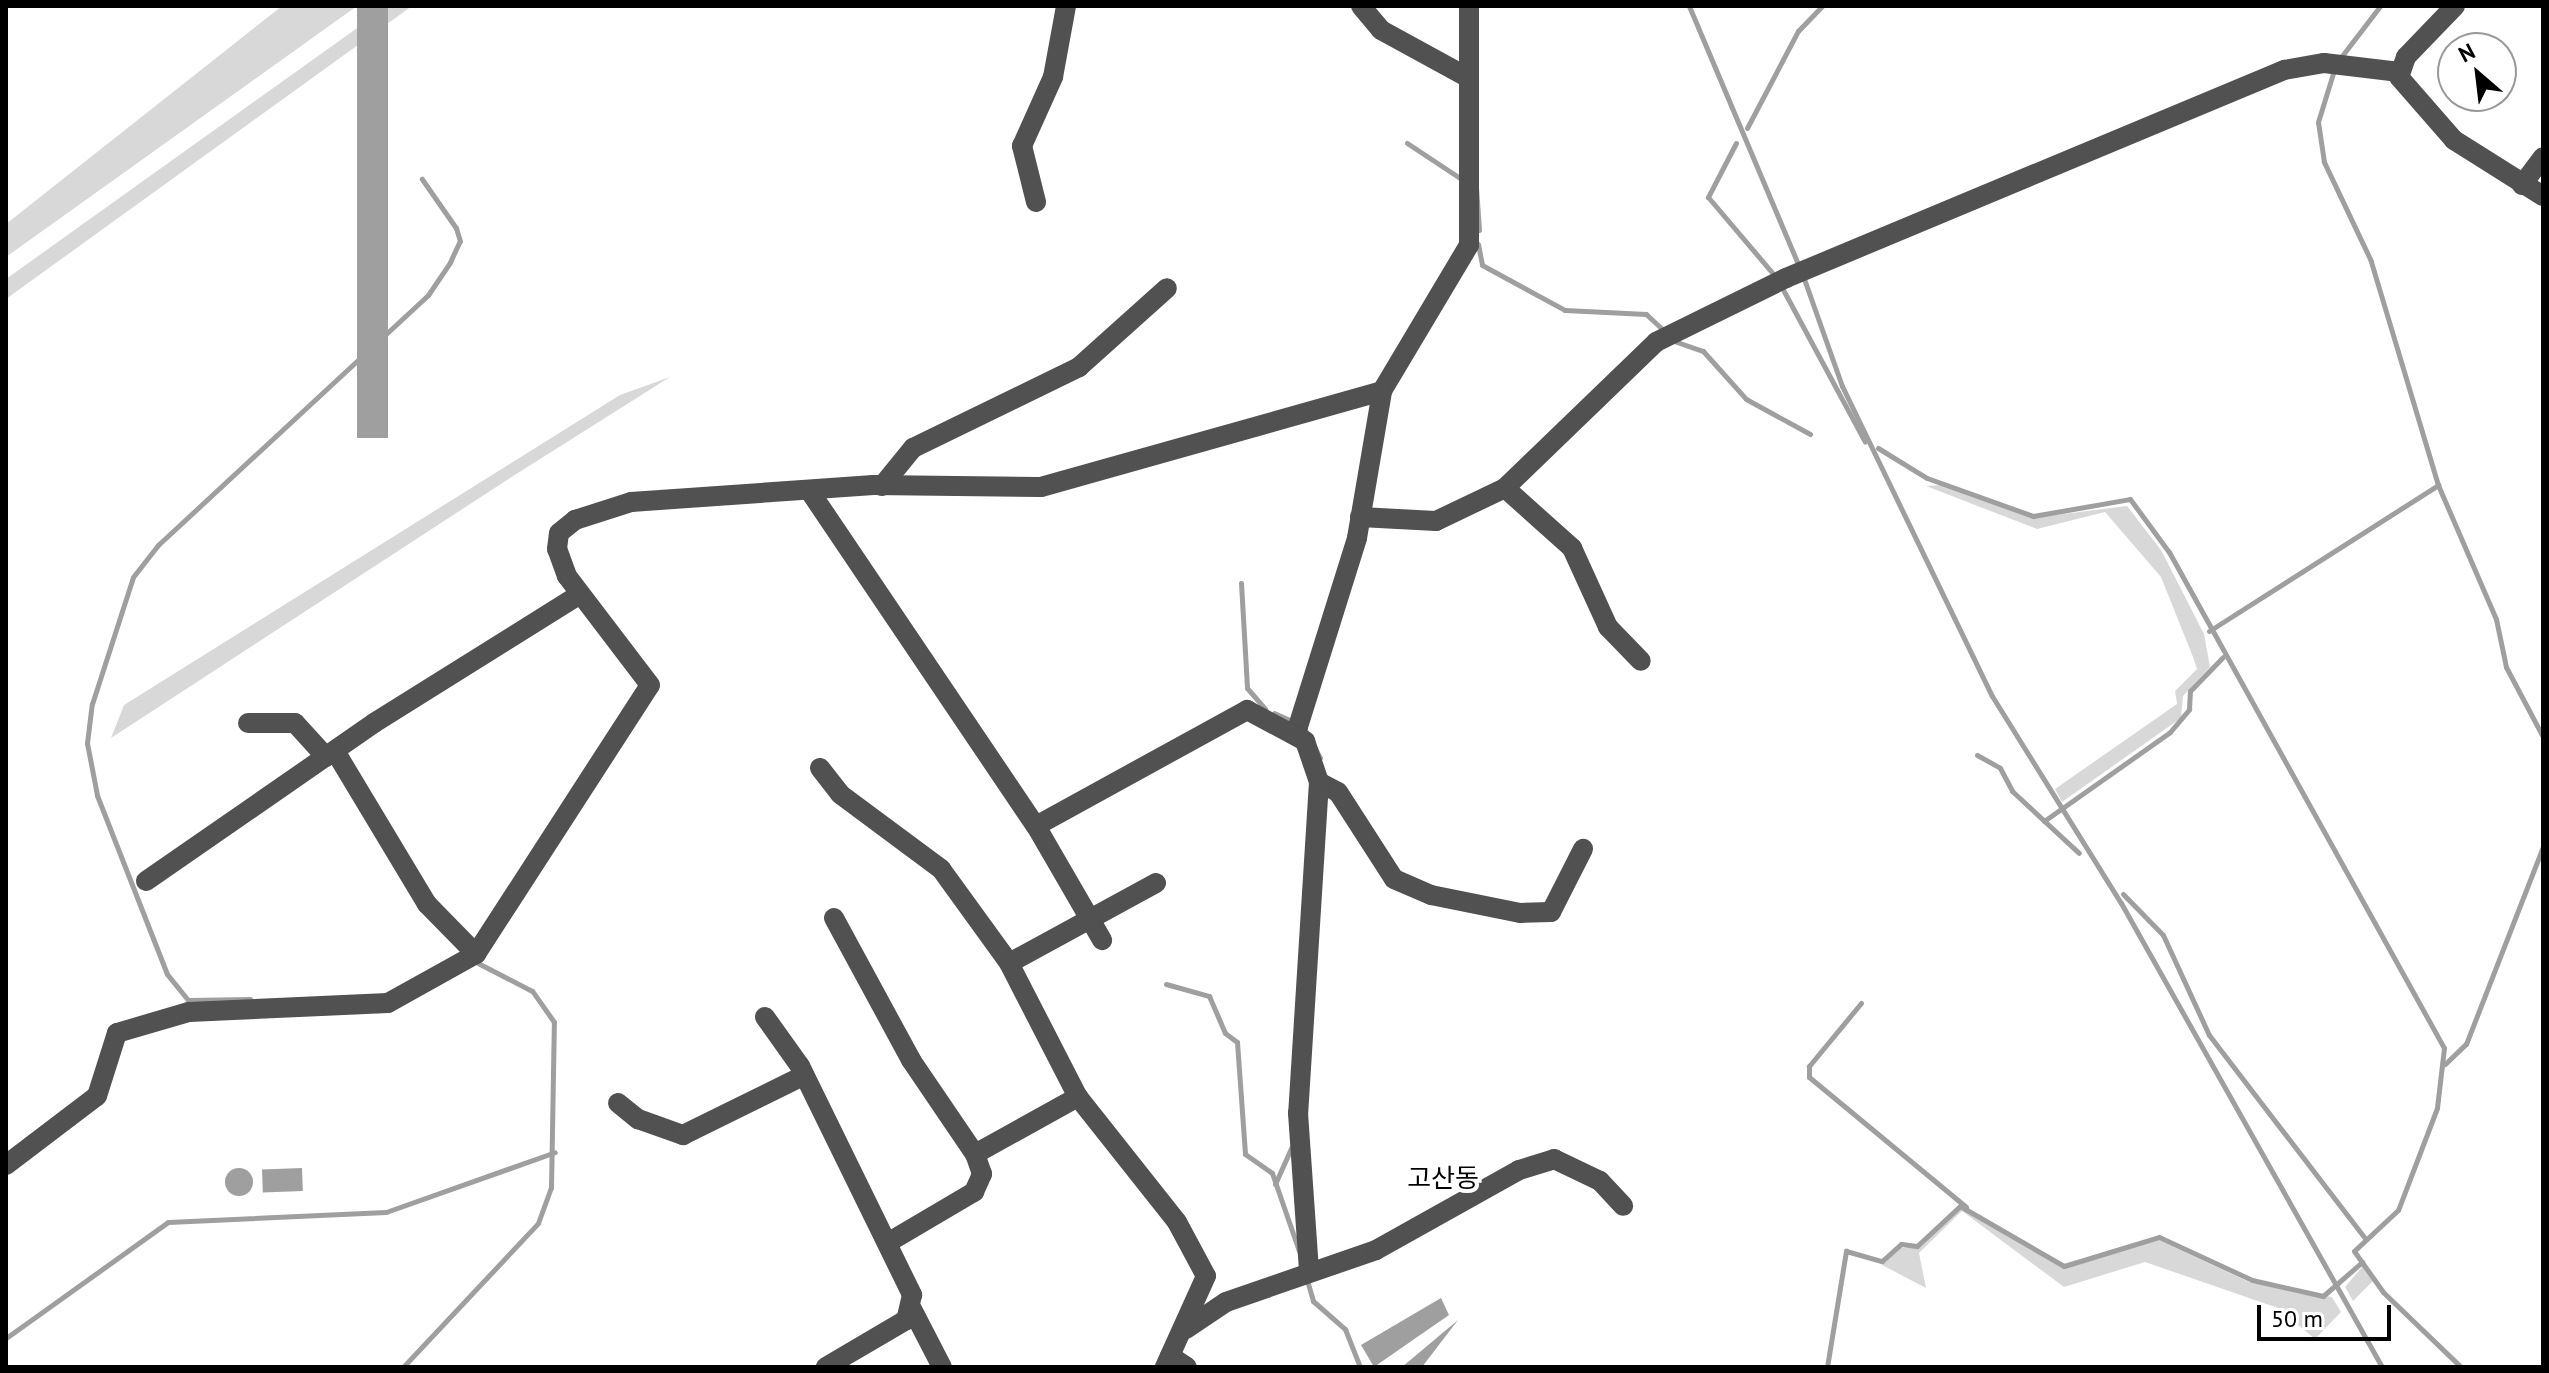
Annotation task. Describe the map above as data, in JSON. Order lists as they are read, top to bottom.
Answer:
{
  "districts": ["고산동"],
  "scale_bar": "50 m",
  "north": "top left"
}
